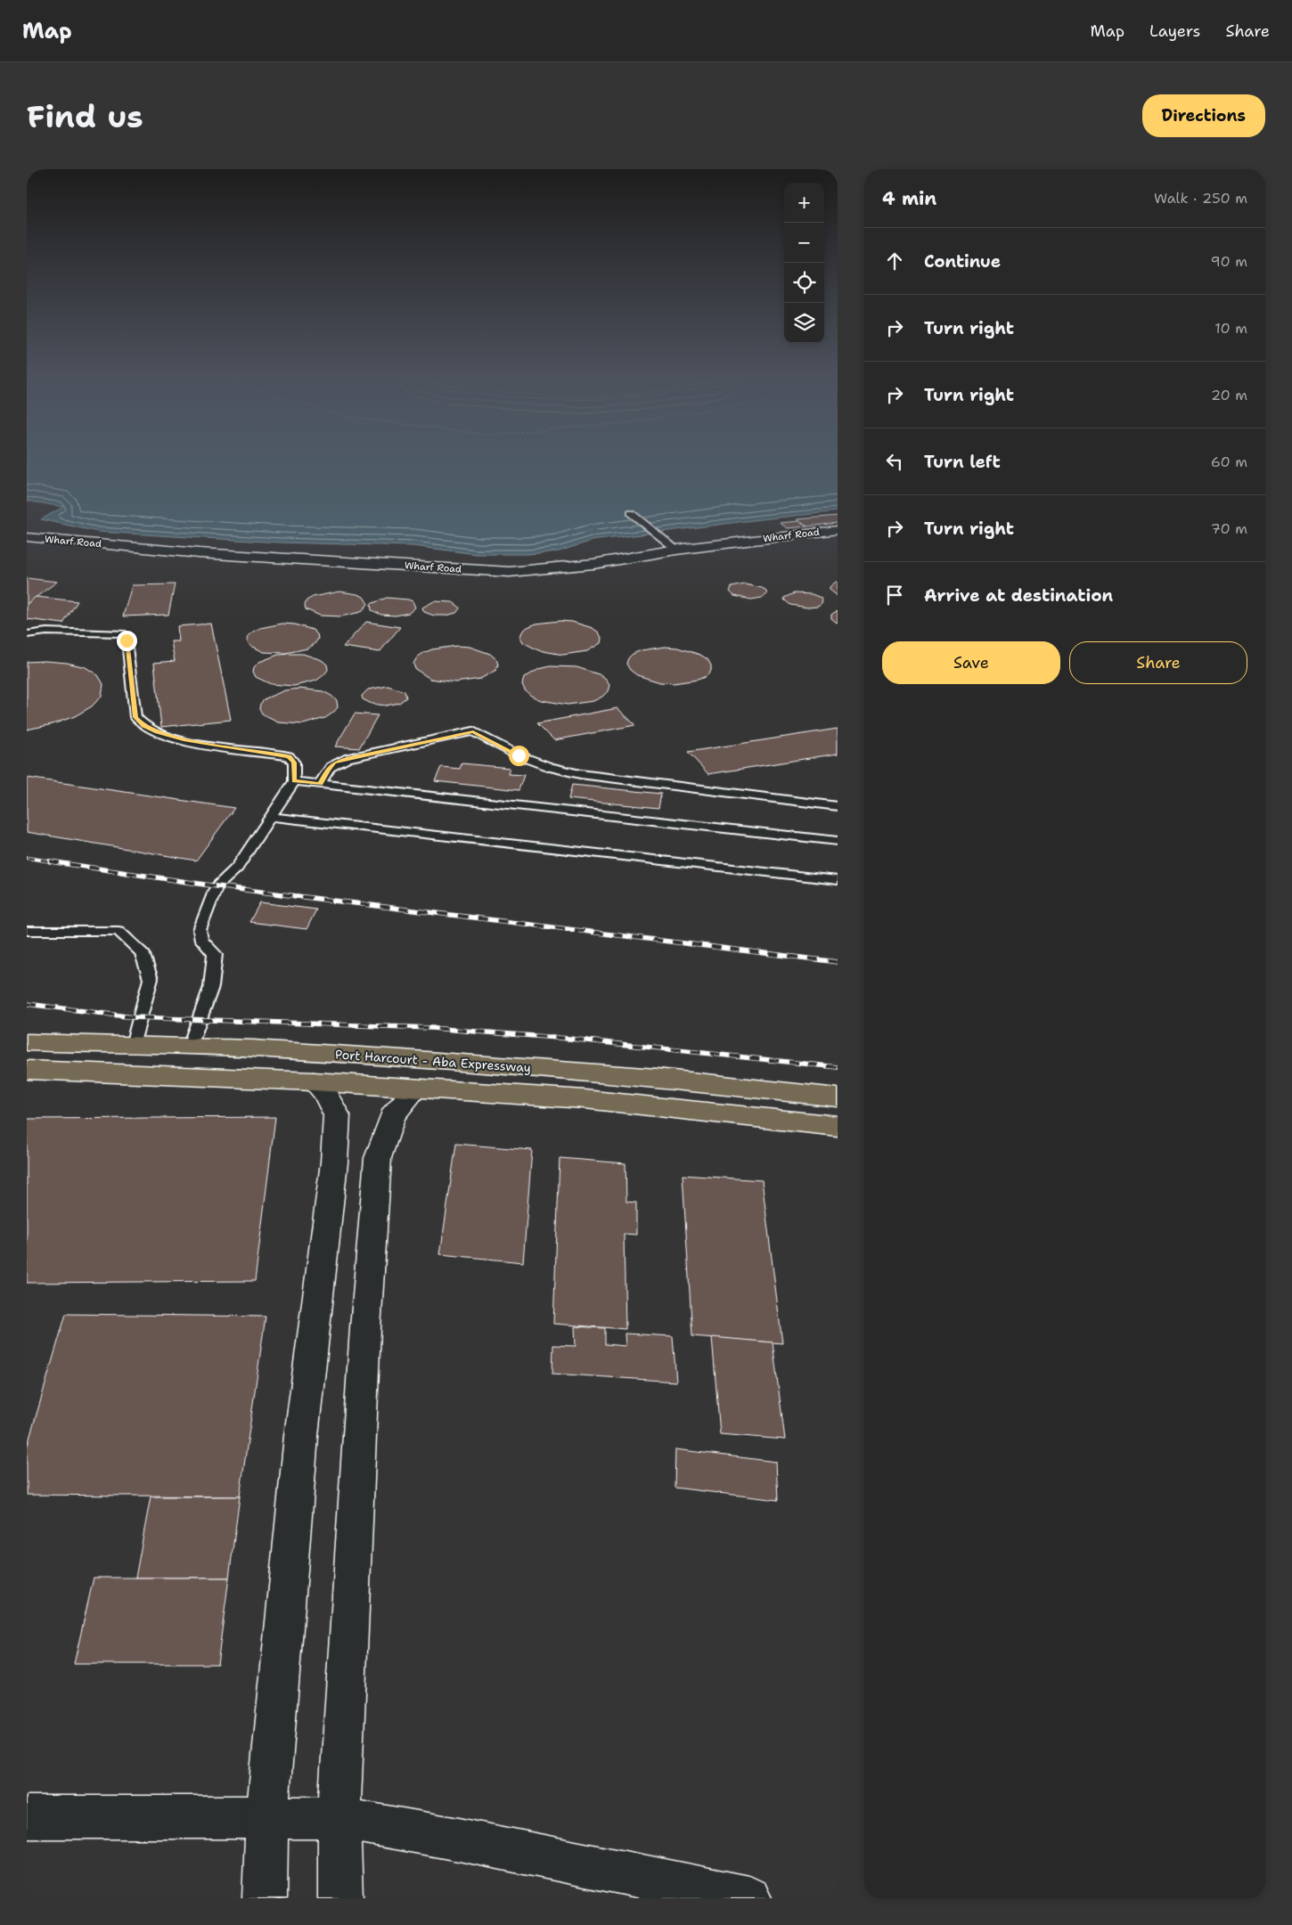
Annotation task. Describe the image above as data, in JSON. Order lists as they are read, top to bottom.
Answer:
{
  "streets": {
    "highway": ["Port Harcourt - Aba Expressway"],
    "street": ["Wharf Road"]
  },
  "page": {
    "header": "Map",
    "nav": ["Map", "Layers", "Share"],
    "buttons": [
      "Directions",
      ["Save", "Share"]
    ],
    "title": "Find us",
    "heading": ["4 min", "Walk · 250 m"],
    "map_buttons": ["+", "−"],
    "list": [
      ["Continue", "90 m"],
      ["Turn right", "10 m"],
      ["Turn right", "20 m"],
      ["Turn left", "60 m"],
      ["Turn right", "70 m"],
      "Arrive at destination"
    ]
  }
}
